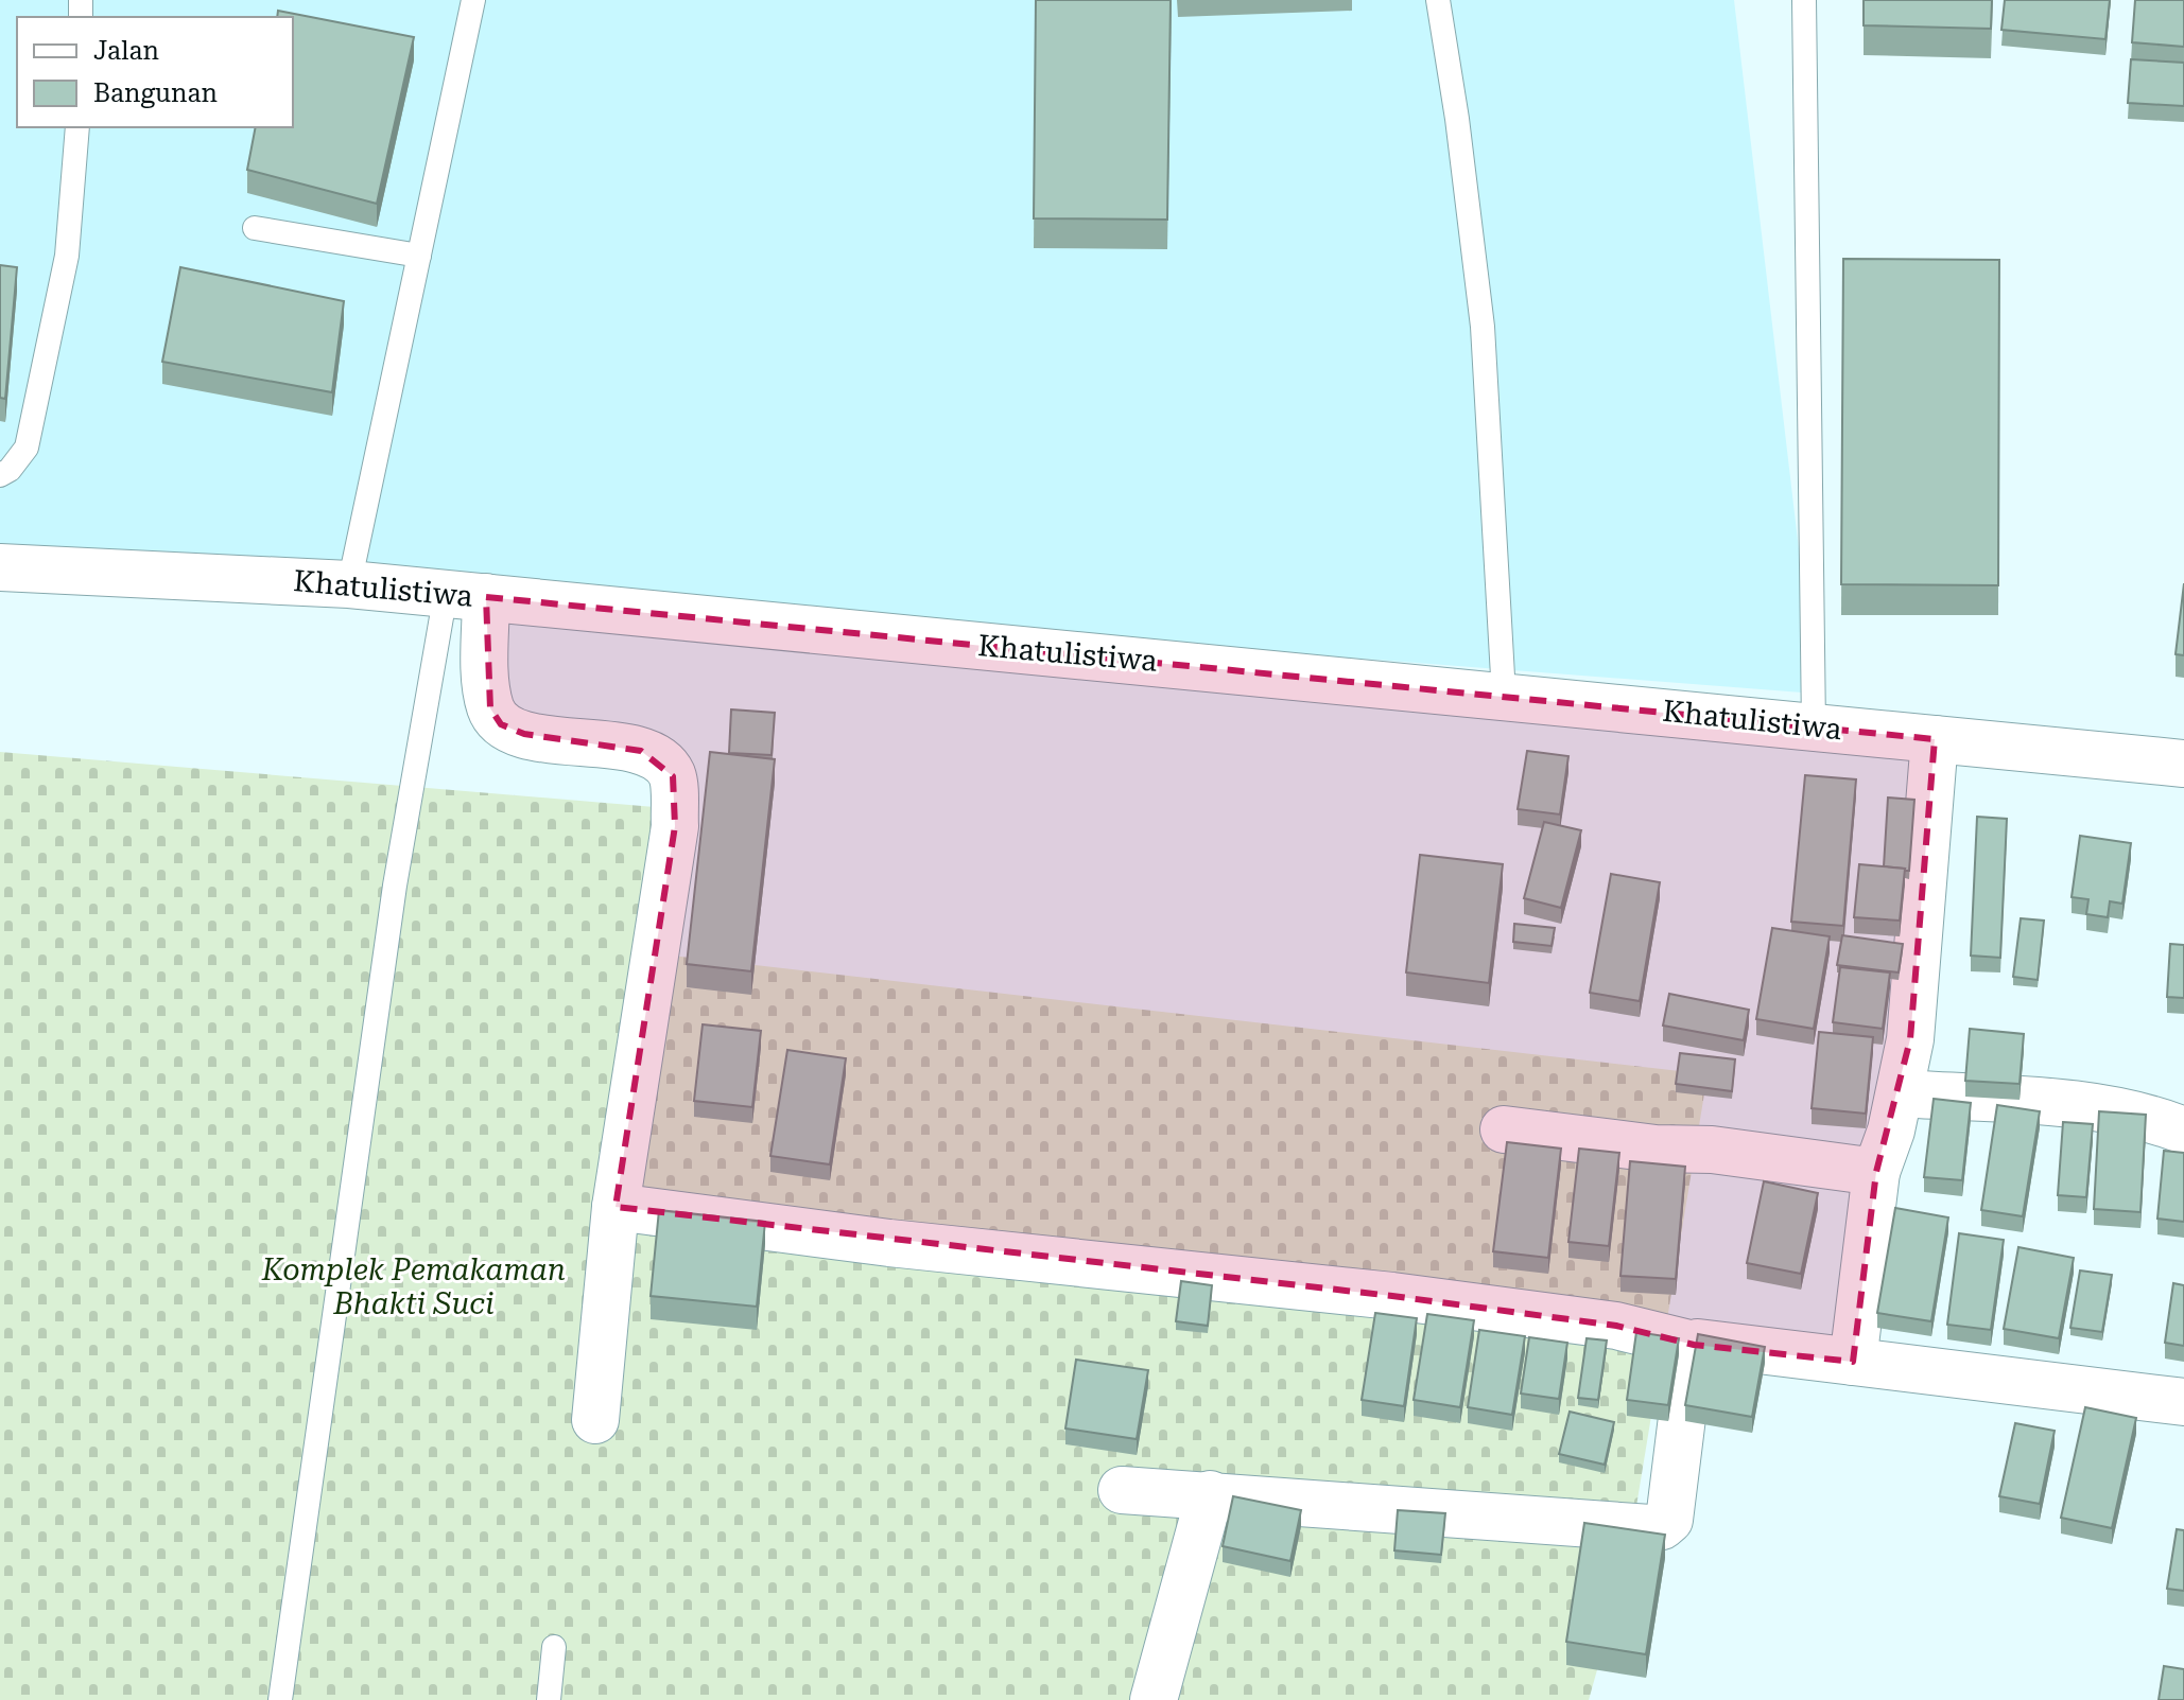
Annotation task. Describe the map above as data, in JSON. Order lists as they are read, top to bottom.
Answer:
{
  "streets": {
    "main road": ["Khatulistiwa"]
  },
  "parks": ["Komplek Pemakaman Bhakti Suci"],
  "legend": ["Jalan", "Bangunan"]
}
